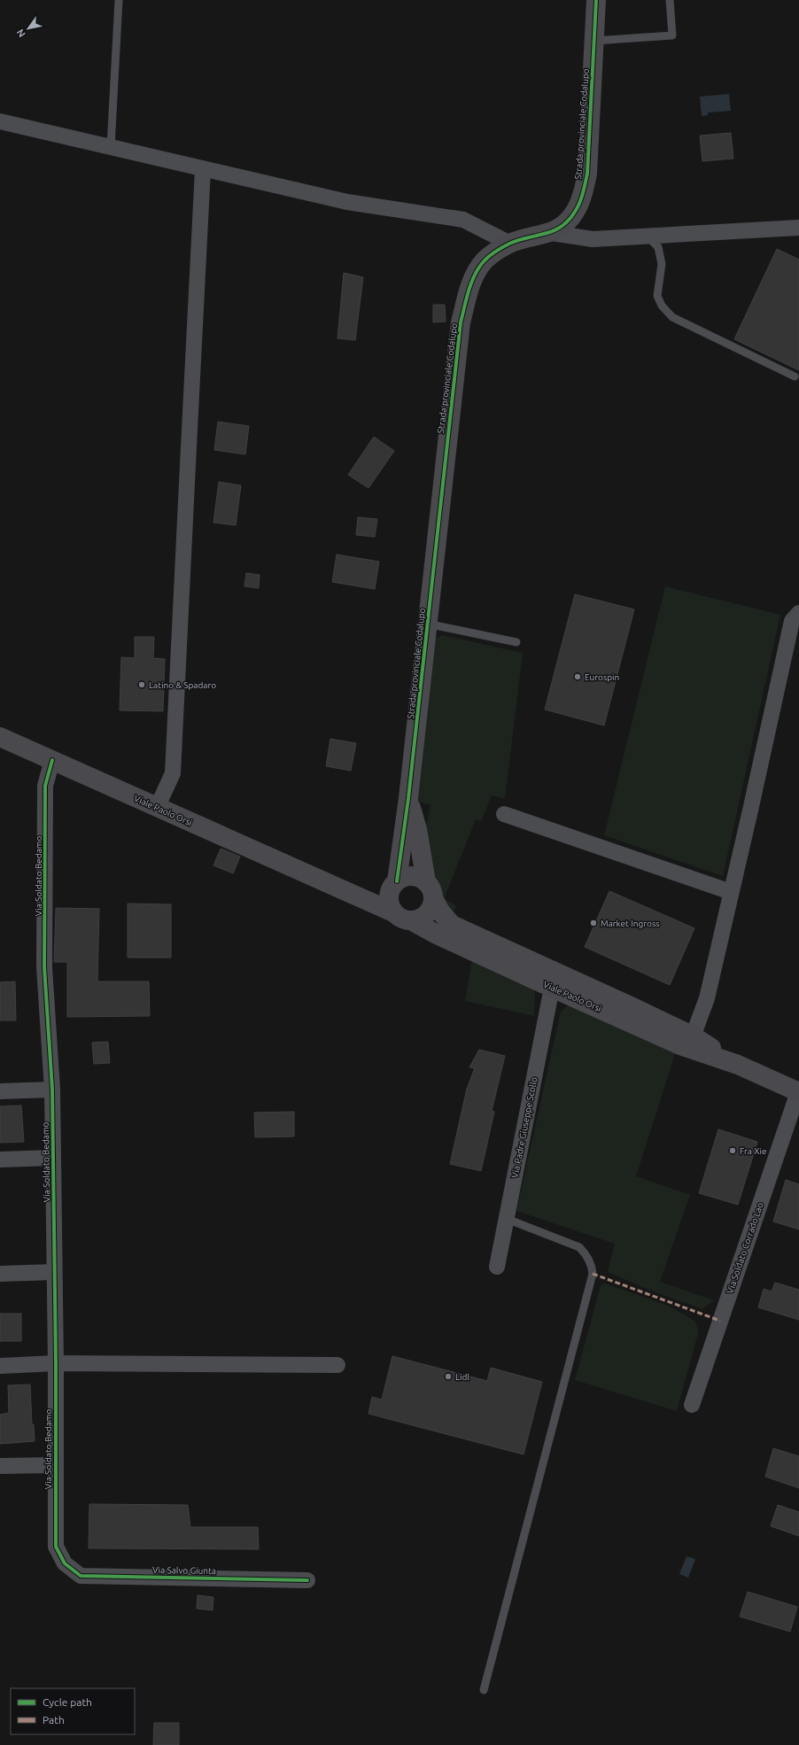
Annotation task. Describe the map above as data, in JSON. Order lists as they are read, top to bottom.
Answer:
{
  "streets": {
    "main road": ["Strada provinciale Codalupo", "Viale Paolo Orsi"],
    "street": [
      "Via Soldato Bedamo",
      "Via Padre Giuseppe Scollo",
      "Via Soldato Corrado Lao",
      "Via Salvo Giunta"
    ]
  },
  "crossings": [
    ["Strada provinciale Codalupo", "Viale Paolo Orsi"],
    ["Viale Paolo Orsi", "Via Soldato Bedamo"],
    ["Viale Paolo Orsi", "Via Padre Giuseppe Scollo"],
    ["Viale Paolo Orsi", "Via Soldato Corrado Lao"],
    ["Via Soldato Bedamo", "Via Salvo Giunta"]
  ],
  "places": [
    "Eurospin",
    "Latino & Spadaro",
    "Market Ingross",
    "Fra Xie",
    "Lidl"
  ],
  "legend": ["Cycle path", "Path"],
  "north": "bottom left"
}
